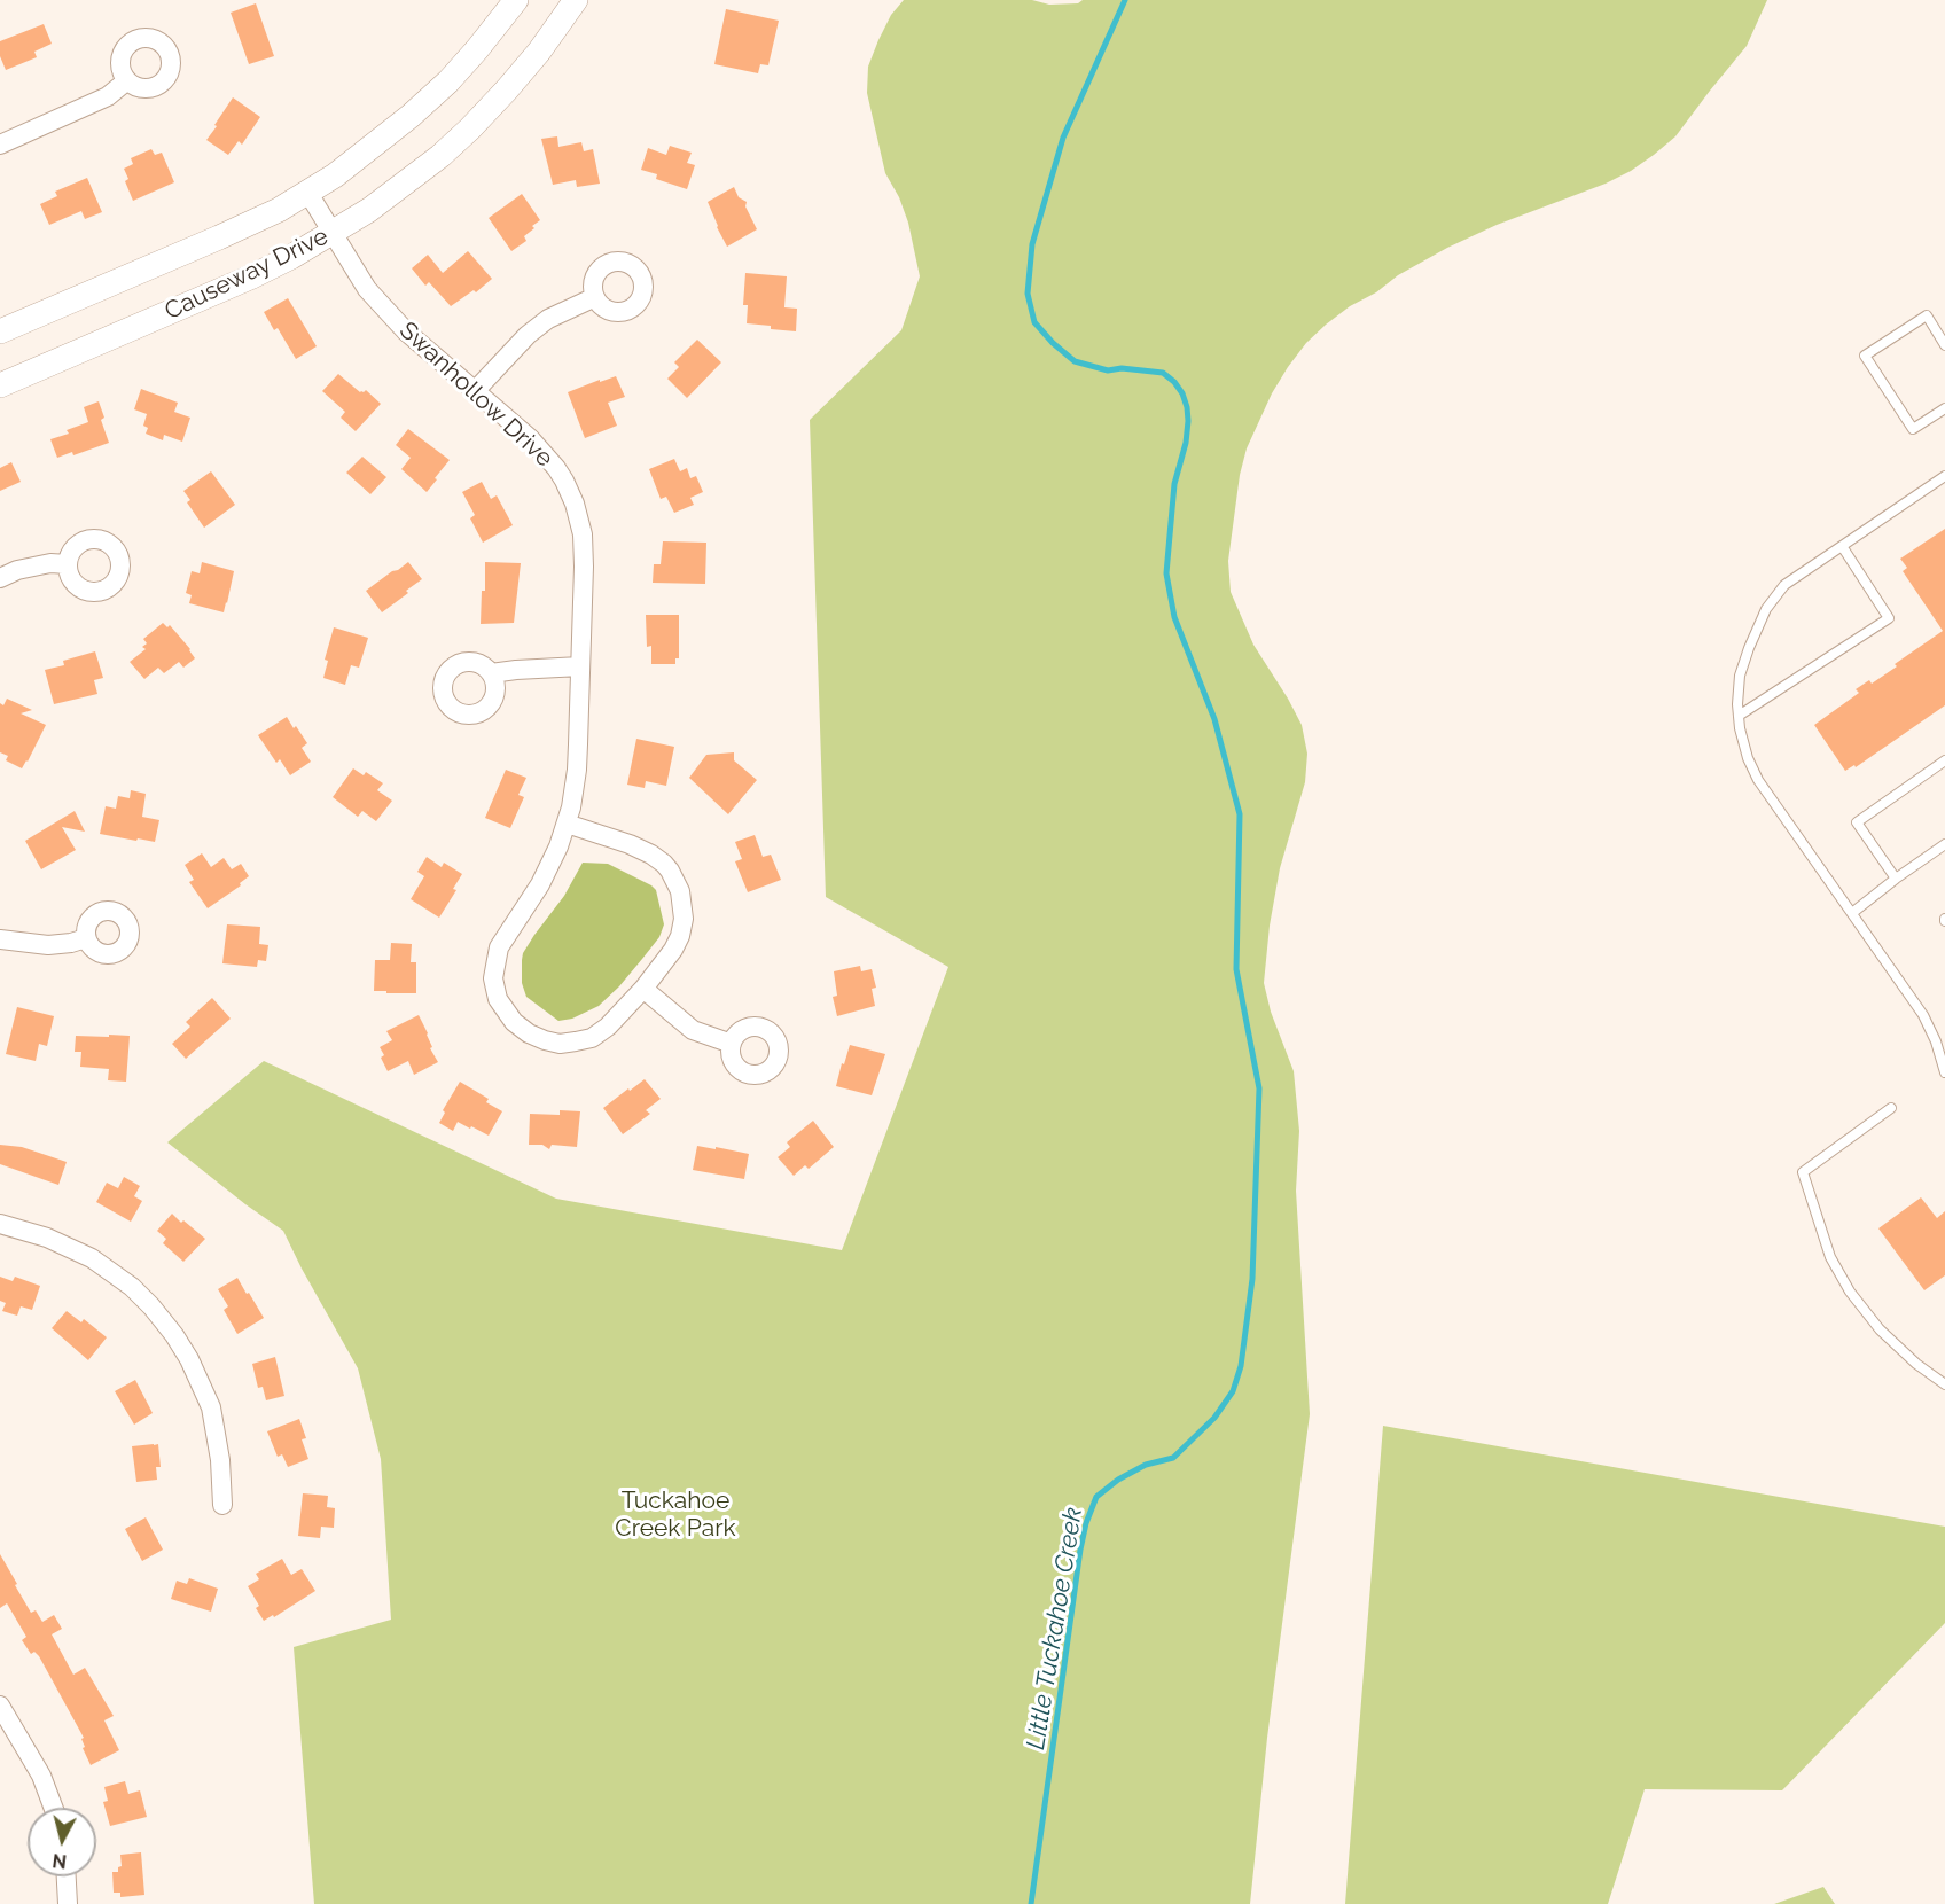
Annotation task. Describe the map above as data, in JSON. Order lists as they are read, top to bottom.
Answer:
{
  "streets": {
    "street": ["Causeway Drive", "Swanhollow Drive"]
  },
  "crossings": [
    ["Causeway Drive", "Swanhollow Drive"]
  ],
  "water": ["Little Tuckahoe Creek"],
  "parks": ["Tuckahoe Creek Park"],
  "north": "bottom"
}
